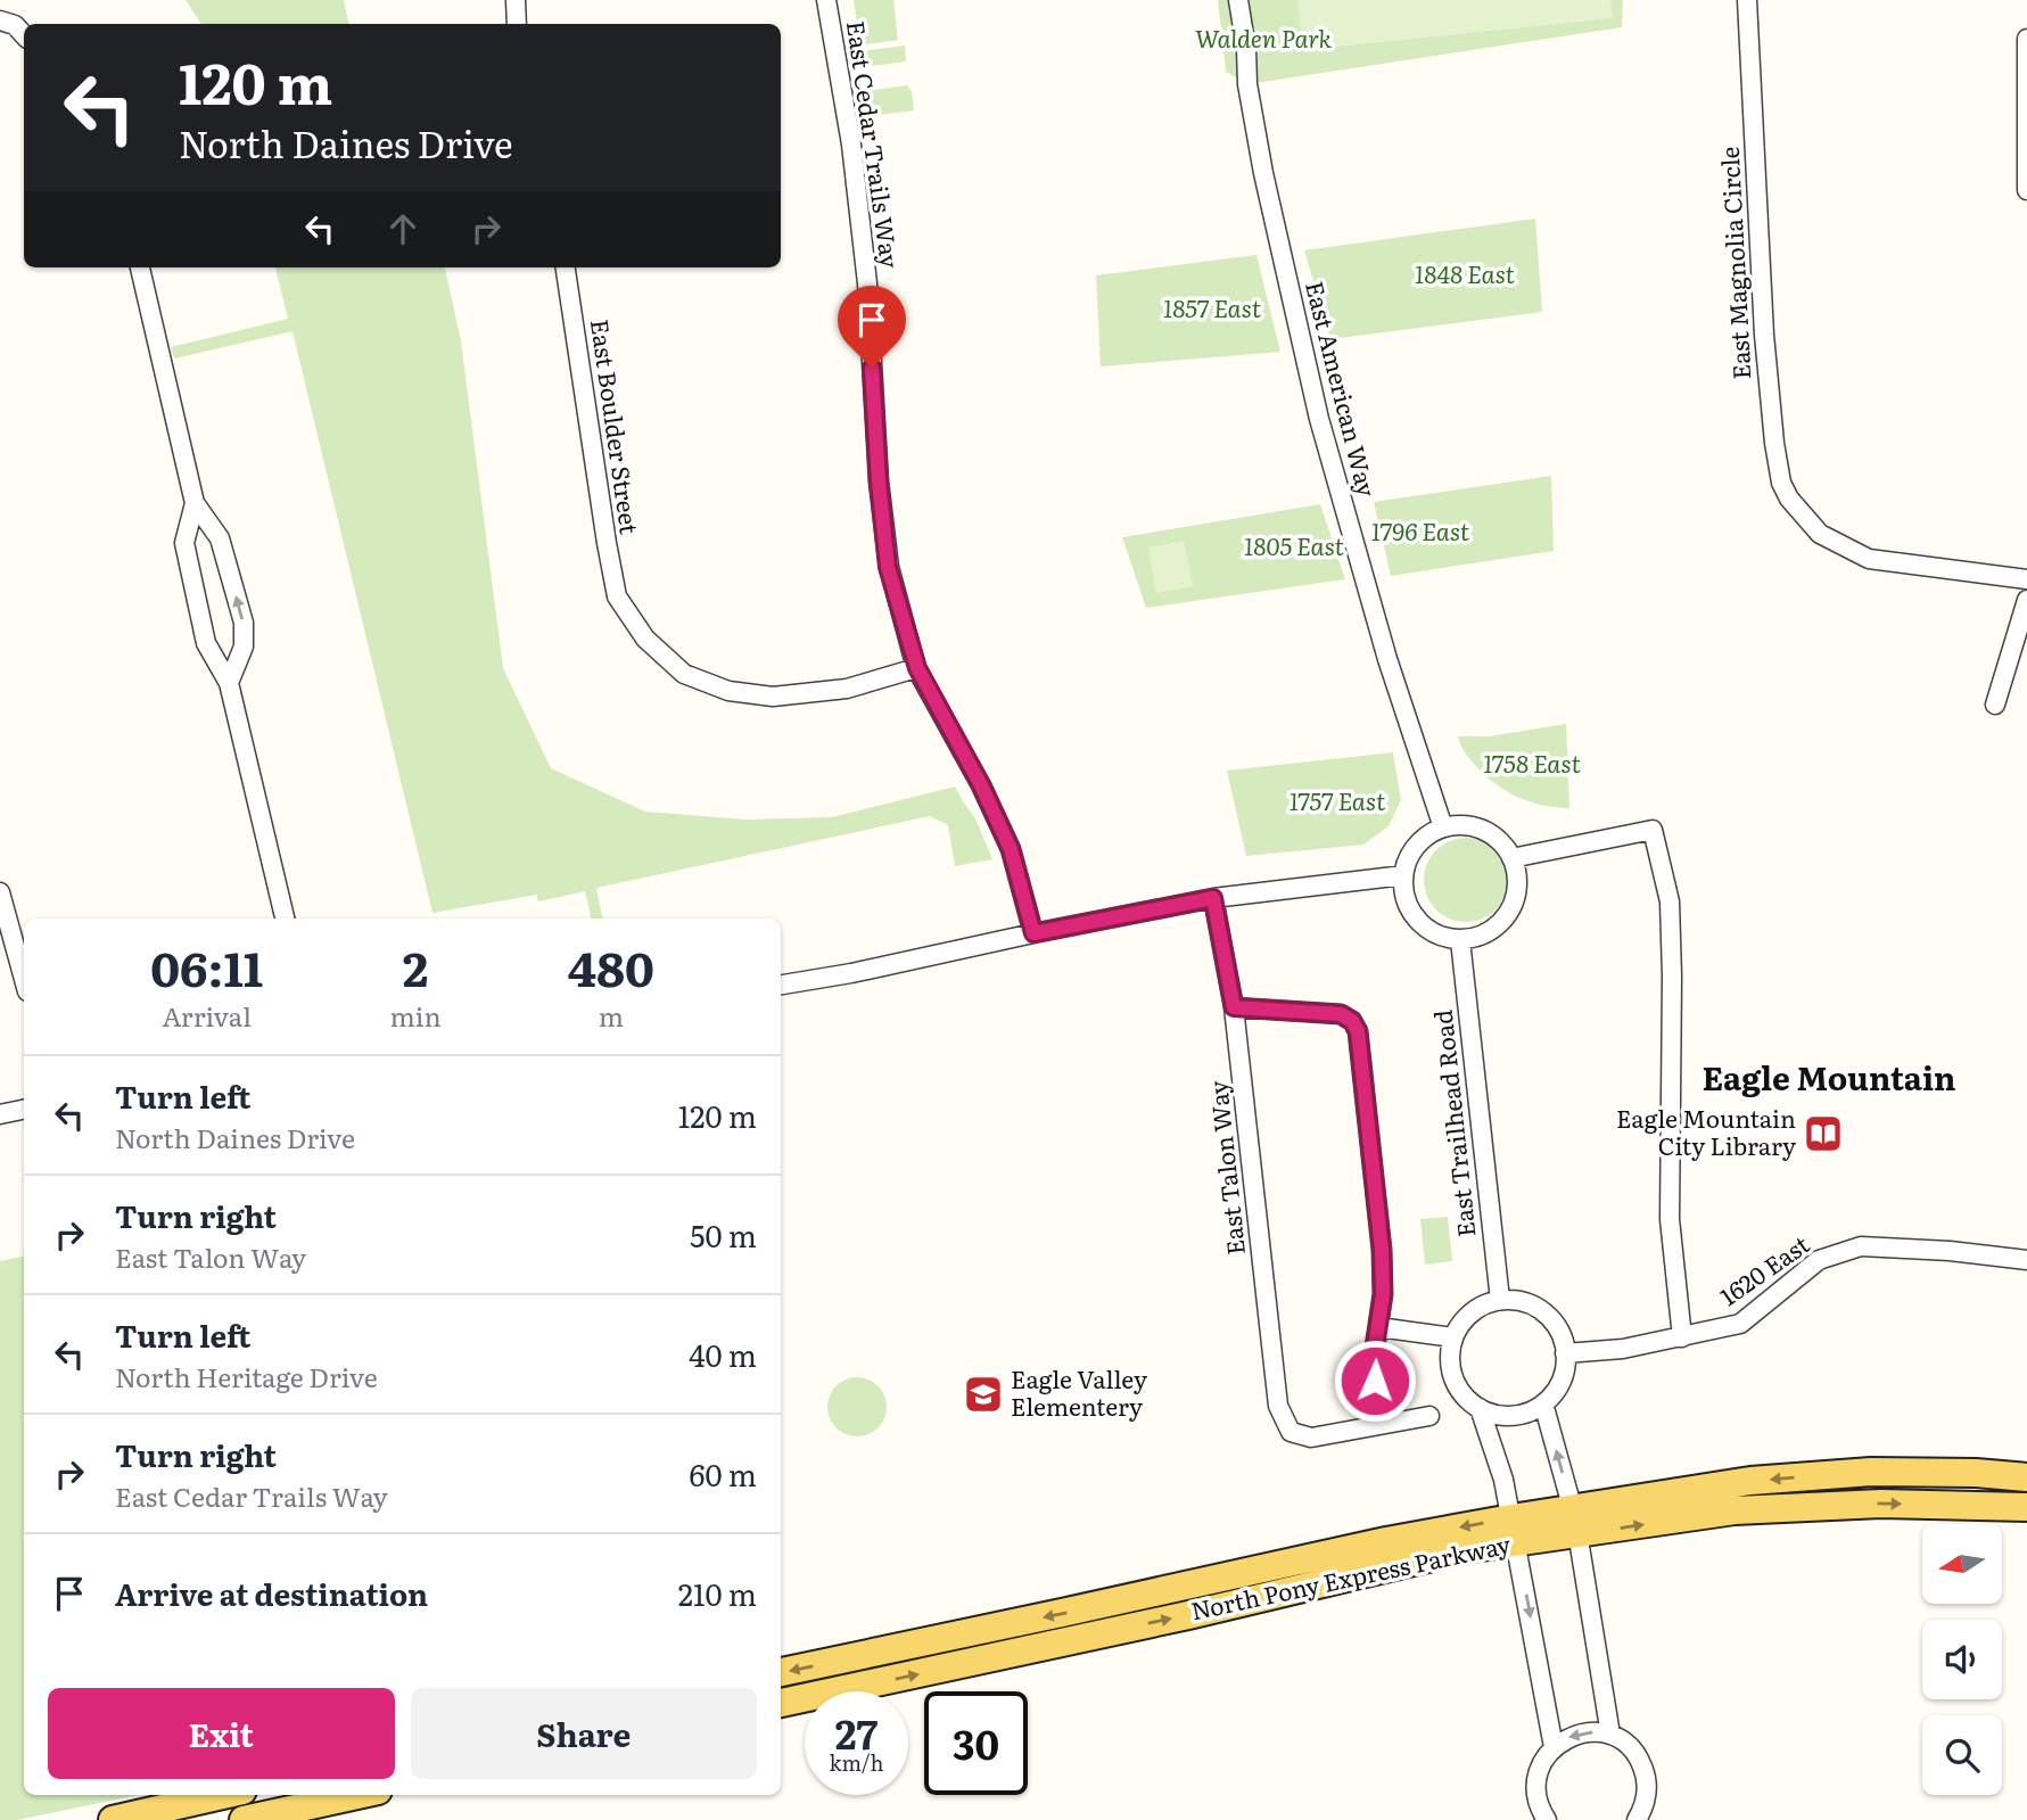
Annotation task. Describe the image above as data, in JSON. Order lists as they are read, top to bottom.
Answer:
{
  "streets": {
    "main road": ["North Pony Express Parkway"],
    "street": [
      "East Cedar Trails Way",
      "East Magnolia Circle",
      "East American Way",
      "East Boulder Street",
      "East Trailhead Road",
      "East Talon Way",
      "1620 East"
    ]
  },
  "crossings": [
    ["East Cedar Trails Way", "East Boulder Street"],
    ["East American Way", "East Trailhead Road"],
    ["East Trailhead Road", "1620 East"]
  ],
  "districts": ["Eagle Mountain"],
  "parks": [
    "Walden Park",
    "1848 East",
    "1857 East",
    "1796 East",
    "1805 East",
    "1758 East",
    "1757 East"
  ],
  "places": {
    "library": ["Eagle Mountain City Library"],
    "school or university": ["Eagle Valley Elementery"]
  },
  "north": "left",
  "page": {
    "turn": ["120 m", "North Daines Drive"],
    "eta": [
      "06:11",
      "Arrival",
      "2",
      "min",
      "480",
      "m"
    ],
    "list": [
      {
        "name": "Turn left",
        "note": "North Daines Drive",
        "value": "120 m"
      },
      {
        "name": "Turn right",
        "note": "East Talon Way",
        "value": "50 m"
      },
      {
        "name": "Turn left",
        "note": "North Heritage Drive",
        "value": "40 m"
      },
      {
        "name": "Turn right",
        "note": "East Cedar Trails Way",
        "value": "60 m"
      },
      {
        "name": "Arrive at destination",
        "value": "210 m"
      }
    ],
    "buttons": ["Exit", "Share"],
    "speed": "27 km/h",
    "limit": "30"
  }
}
